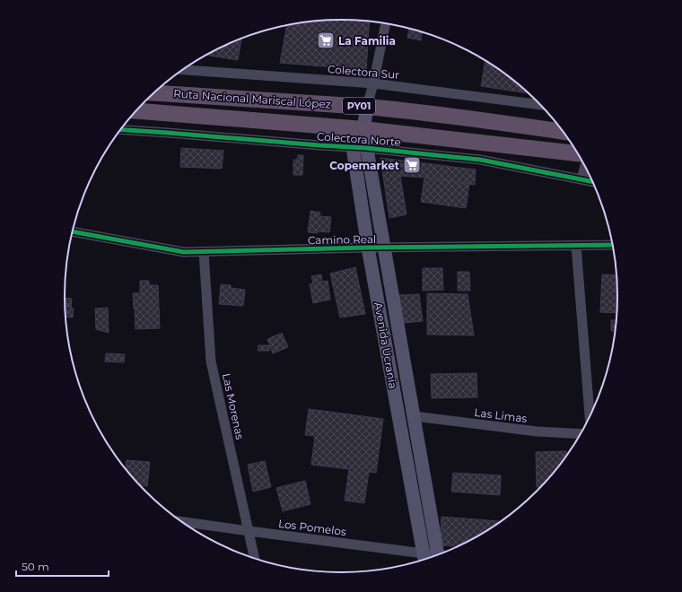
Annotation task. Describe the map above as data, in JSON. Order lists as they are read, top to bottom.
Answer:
{
  "streets": {
    "highway": ["Ruta Nacional Mariscal López", "PY01"],
    "main road": ["Avenida Ucrania"],
    "street": [
      "Colectora Sur",
      "Colectora Norte",
      "Camino Real",
      "Las Morenas",
      "Las Limas",
      "Los Pomelos"
    ]
  },
  "crossings": [
    ["Colectora Sur", "Avenida Ucrania"],
    ["Ruta Nacional Mariscal López", "Avenida Ucrania"],
    ["Colectora Norte", "Avenida Ucrania"],
    ["Camino Real", "Avenida Ucrania"],
    ["Camino Real", "Las Morenas"],
    ["Avenida Ucrania", "Las Limas"],
    ["Avenida Ucrania", "Los Pomelos"],
    ["Las Morenas", "Los Pomelos"]
  ],
  "places": {
    "supermarket": ["La Familia", "Copemarket"]
  },
  "scale_bar": "50 m"
}
